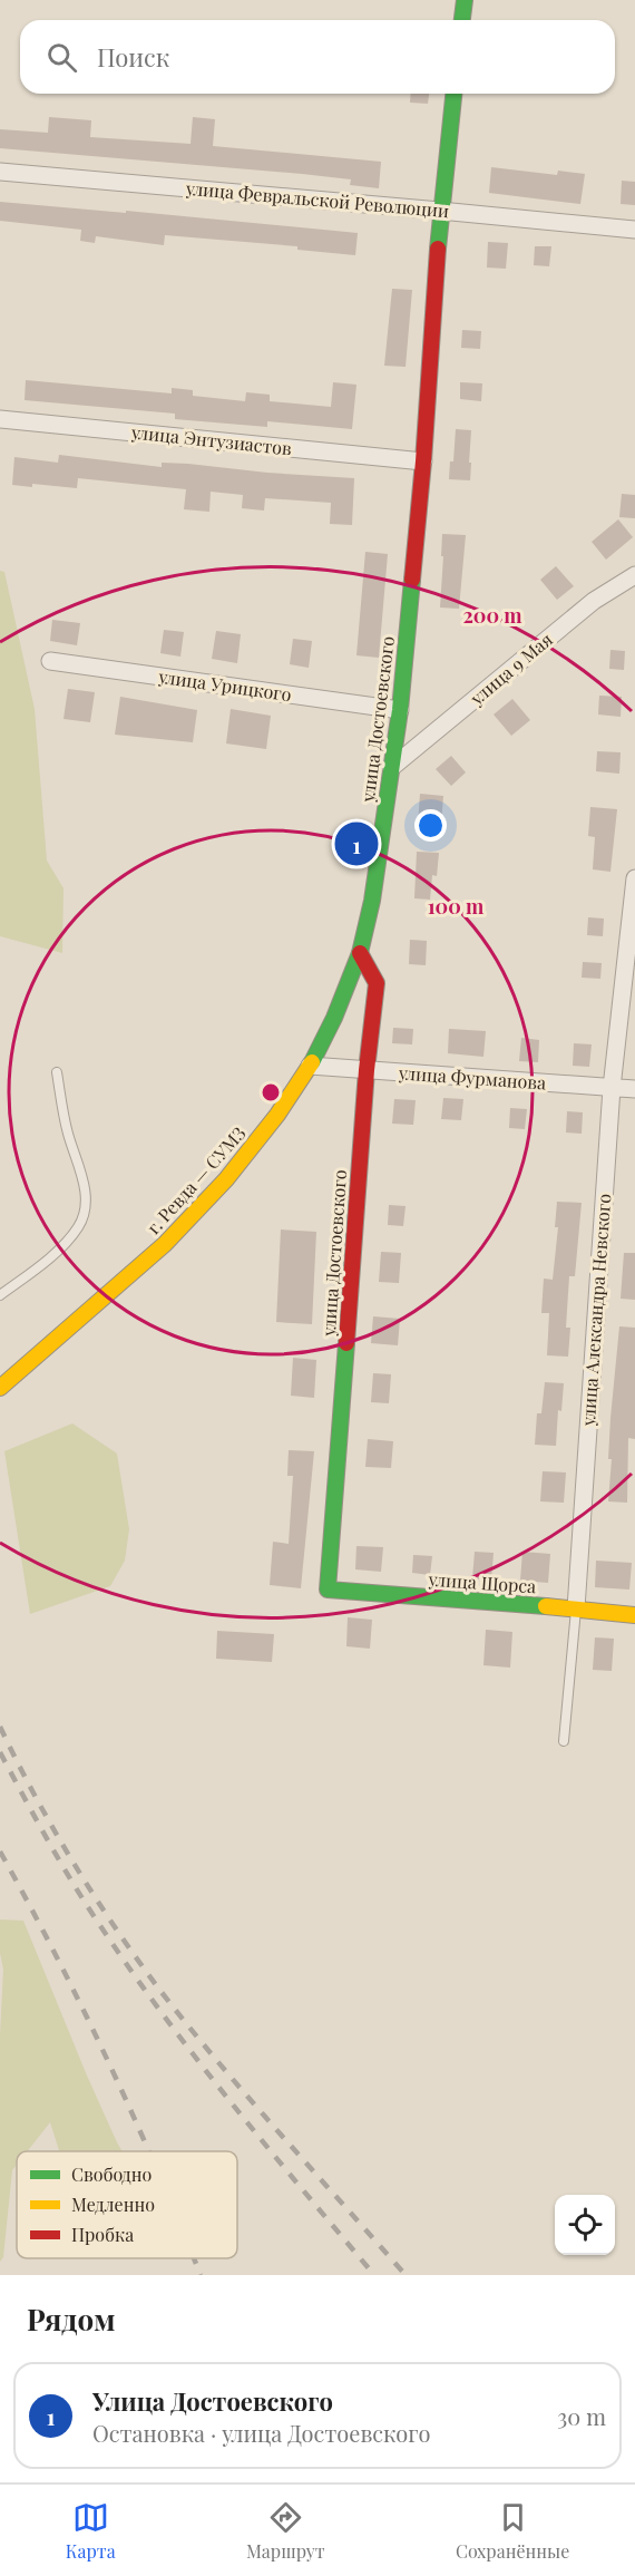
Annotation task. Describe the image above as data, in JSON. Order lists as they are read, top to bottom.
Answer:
{
  "streets": {
    "main road": ["улица Достоевского", "г. Ревда — СУМЗ", "улица Щорса"],
    "street": [
      "улица Февральской Революции",
      "улица Энтузиастов",
      "улица 9 Мая",
      "улица Урицкого",
      "улица Фурманова",
      "улица Александра Невского"
    ]
  },
  "crossings": [
    ["улица Февральской Революции", "улица Достоевского"],
    ["улица Энтузиастов", "улица Достоевского"],
    ["улица 9 Мая", "улица Достоевского"],
    ["улица Урицкого", "улица Достоевского"],
    ["улица Достоевского", "улица Фурманова"],
    ["улица Достоевского", "г. Ревда — СУМЗ"],
    ["улица Достоевского", "улица Щорса"],
    ["улица Фурманова", "г. Ревда — СУМЗ"],
    ["улица Фурманова", "улица Александра Невского"],
    ["улица Александра Невского", "улица Щорса"]
  ],
  "legend": ["Свободно", "Медленно", "Пробка"],
  "page": {
    "search": "Поиск",
    "pins": "1",
    "heading": "Рядом",
    "list": [
      {
        "mark": "1",
        "name": "Улица Достоевского",
        "note": "Остановка · улица Достоевского",
        "value": "30 m"
      }
    ],
    "nav": ["Карта", "Маршрут", "Сохранённые"]
  },
  "rings": ["200 m", "100 m"]
}
